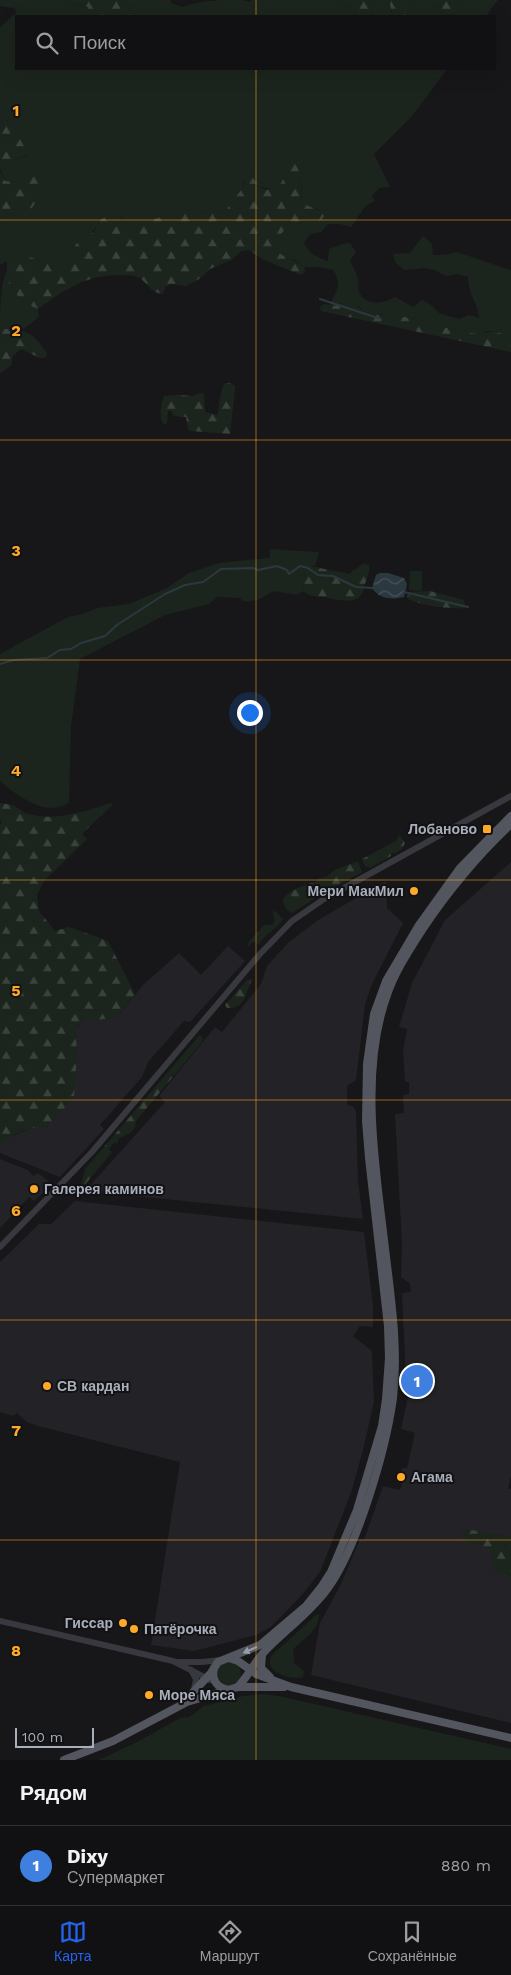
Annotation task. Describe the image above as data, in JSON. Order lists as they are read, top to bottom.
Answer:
{
  "places": {
    "transit": ["Лобаново"],
    "other": [
      "Мери МакМил",
      "Галерея каминов",
      "СВ кардан",
      "Агама",
      "Гиссар",
      "Пятёрочка",
      "Море Мяса"
    ]
  },
  "scale_bar": "100 m",
  "page": {
    "search": "Поиск",
    "pins": "1",
    "scale": "100 m",
    "heading": "Рядом",
    "list": [
      {
        "mark": "1",
        "name": "Dixy",
        "note": "Супермаркет",
        "value": "880 m"
      }
    ],
    "nav": ["Карта", "Маршрут", "Сохранённые"]
  },
  "grid": {
    "rows": [
      "1",
      "2",
      "3",
      "4",
      "5",
      "6",
      "7",
      "8"
    ]
  }
}
